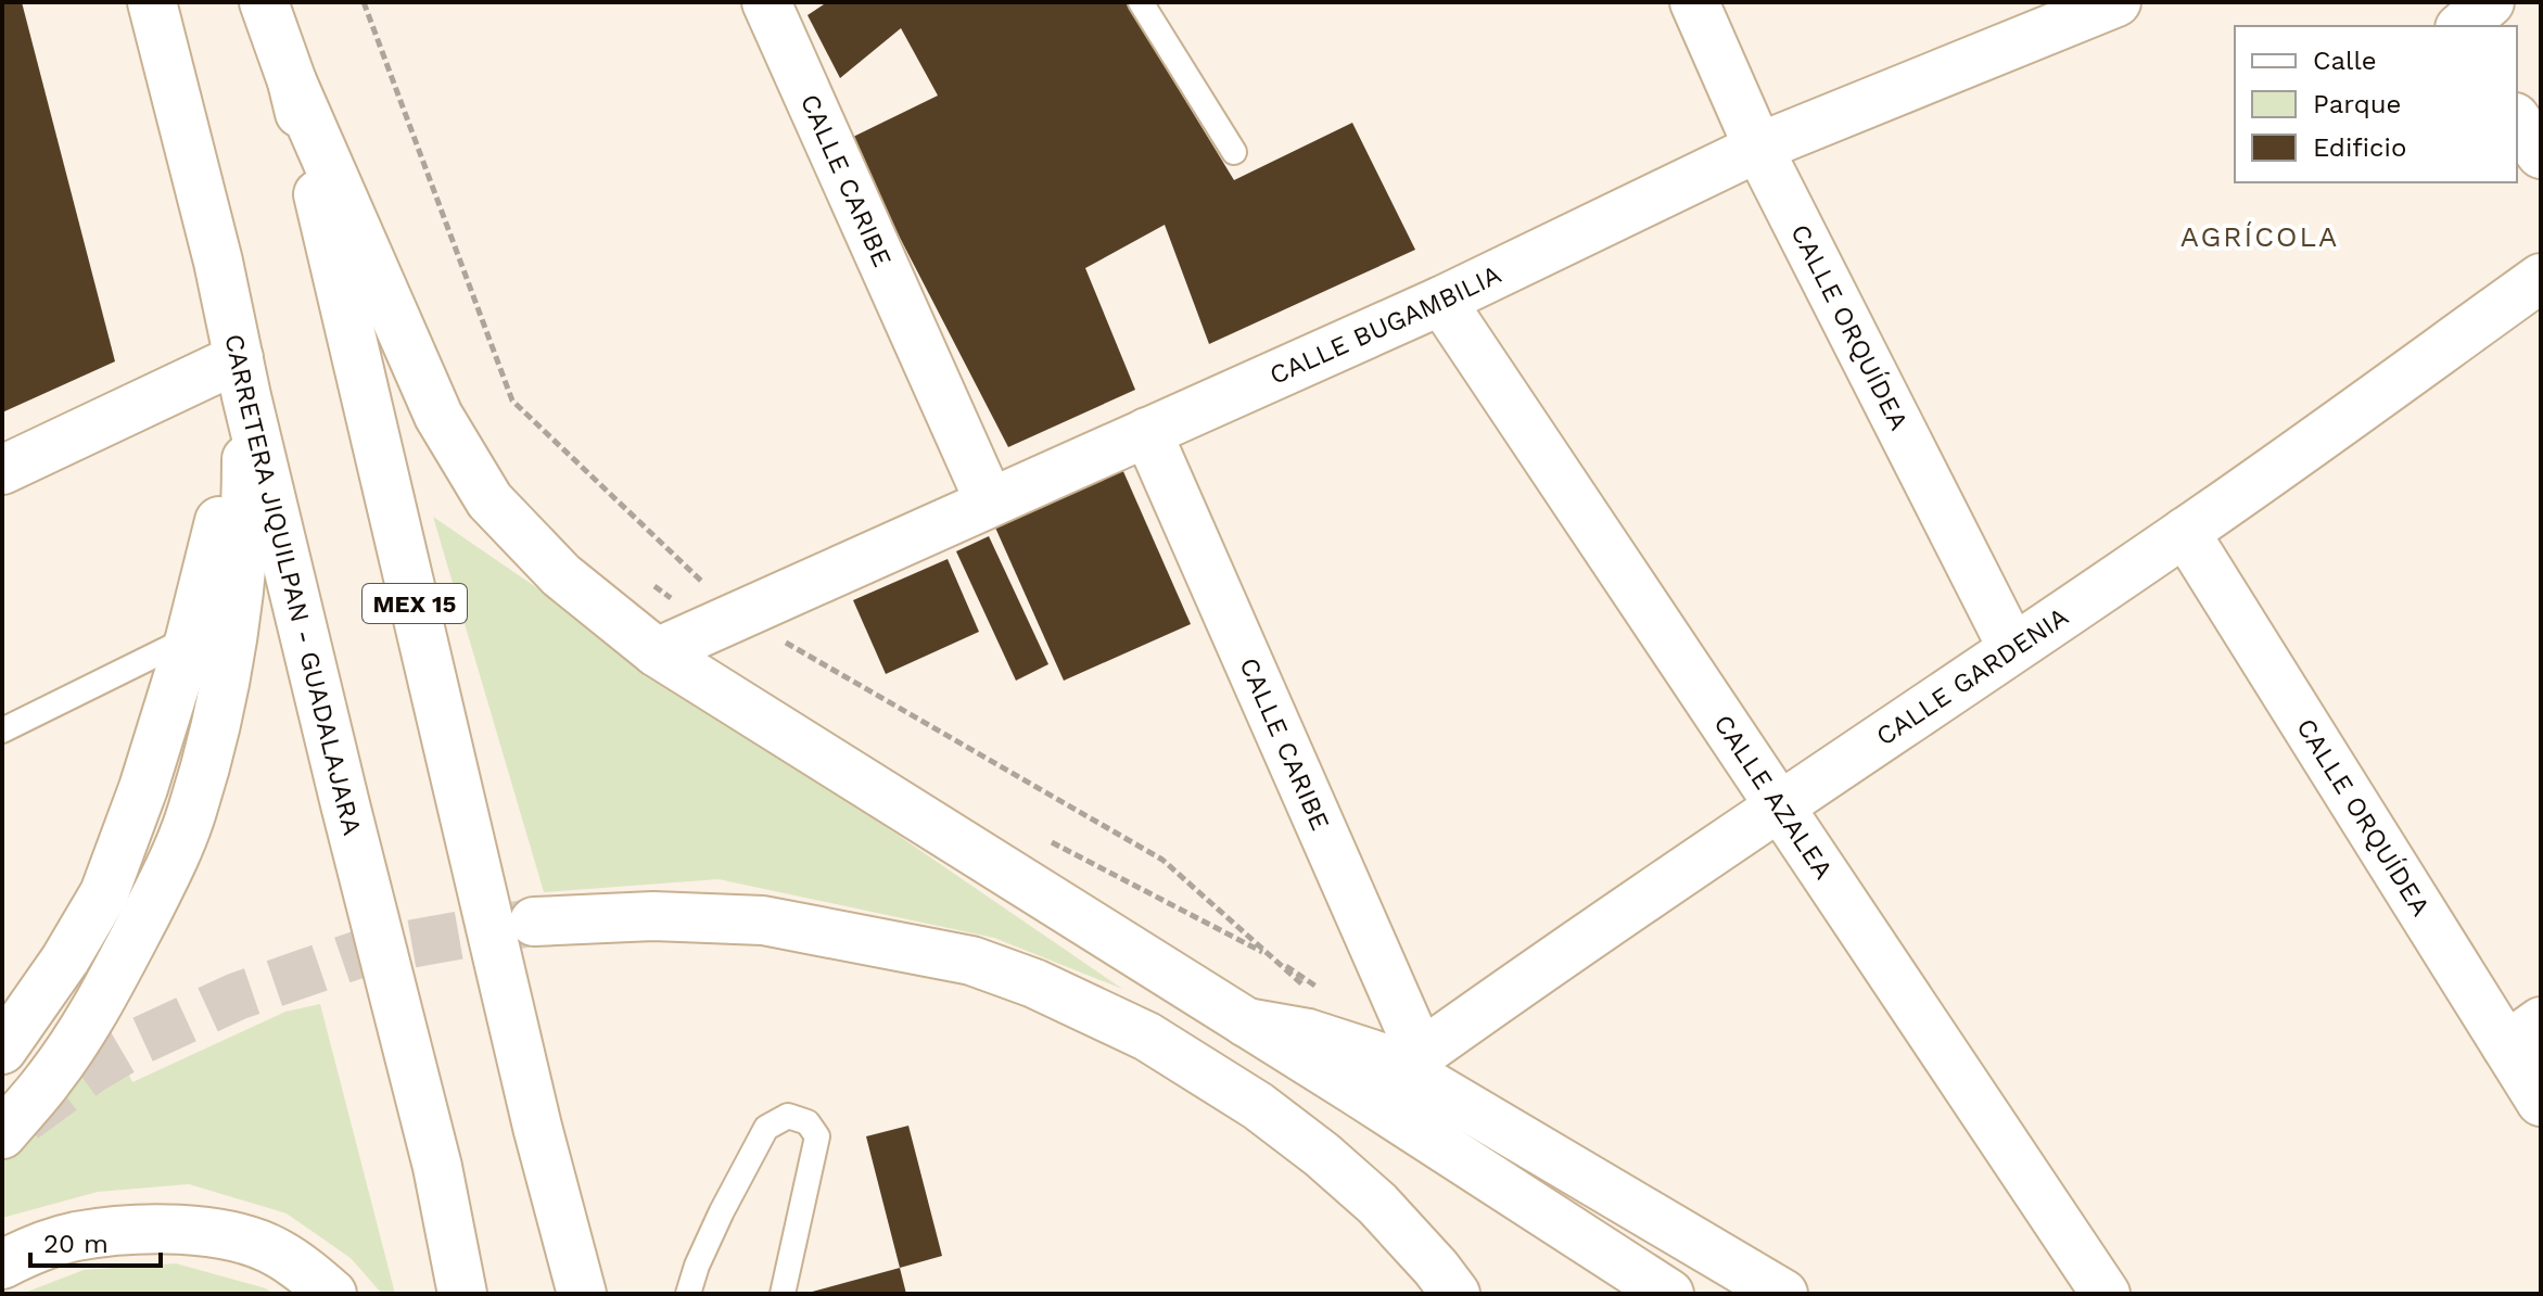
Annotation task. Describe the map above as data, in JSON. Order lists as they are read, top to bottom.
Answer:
{
  "streets": {
    "main road": [
      "CALLE CARIBE",
      "CALLE BUGAMBILIA",
      "CALLE ORQUÍDEA",
      "CARRETERA JIQUILPAN - GUADALAJARA",
      "MEX 15",
      "CALLE GARDENIA",
      "CALLE AZALEA"
    ]
  },
  "crossings": [
    ["CALLE CARIBE", "CALLE BUGAMBILIA"],
    ["CALLE CARIBE", "CALLE GARDENIA"],
    ["CALLE BUGAMBILIA", "CALLE ORQUÍDEA"],
    ["CALLE BUGAMBILIA", "CALLE AZALEA"],
    ["CALLE ORQUÍDEA", "CALLE GARDENIA"],
    ["CALLE GARDENIA", "CALLE AZALEA"]
  ],
  "districts": ["AGRÍCOLA"],
  "legend": ["Calle", "Parque", "Edificio"],
  "scale_bar": "20 m"
}
